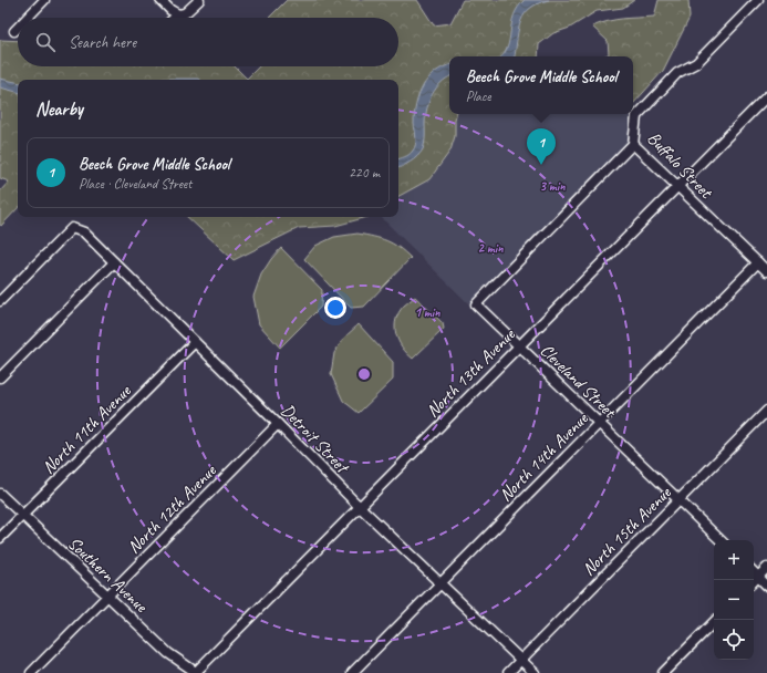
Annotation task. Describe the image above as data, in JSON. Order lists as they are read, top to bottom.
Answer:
{
  "streets": {
    "street": [
      "Buffalo Street",
      "North 13th Avenue",
      "Cleveland Street",
      "North 11th Avenue",
      "Detroit Street",
      "North 14th Avenue",
      "North 12th Avenue",
      "North 15th Avenue",
      "Southern Avenue"
    ]
  },
  "crossings": [
    ["Buffalo Street", "North 13th Avenue"],
    ["Buffalo Street", "Cleveland Street"],
    ["Buffalo Street", "North 14th Avenue"],
    ["North 13th Avenue", "Cleveland Street"],
    ["North 13th Avenue", "Detroit Street"],
    ["North 13th Avenue", "Southern Avenue"],
    ["Cleveland Street", "North 14th Avenue"],
    ["Cleveland Street", "North 15th Avenue"],
    ["North 11th Avenue", "Detroit Street"],
    ["North 11th Avenue", "Southern Avenue"],
    ["Detroit Street", "North 14th Avenue"],
    ["Detroit Street", "North 12th Avenue"],
    ["Detroit Street", "North 15th Avenue"],
    ["North 12th Avenue", "Southern Avenue"]
  ],
  "page": {
    "search": "Search here",
    "popup": ["Beech Grove Middle School", "Place"],
    "heading": "Nearby",
    "pins": "1",
    "list": [
      {
        "mark": "1",
        "name": "Beech Grove Middle School",
        "note": "Place · Cleveland Street",
        "value": "220 m"
      }
    ],
    "map_buttons": ["+", "−"]
  },
  "rings": ["3 min", "2 min", "1 min"]
}
